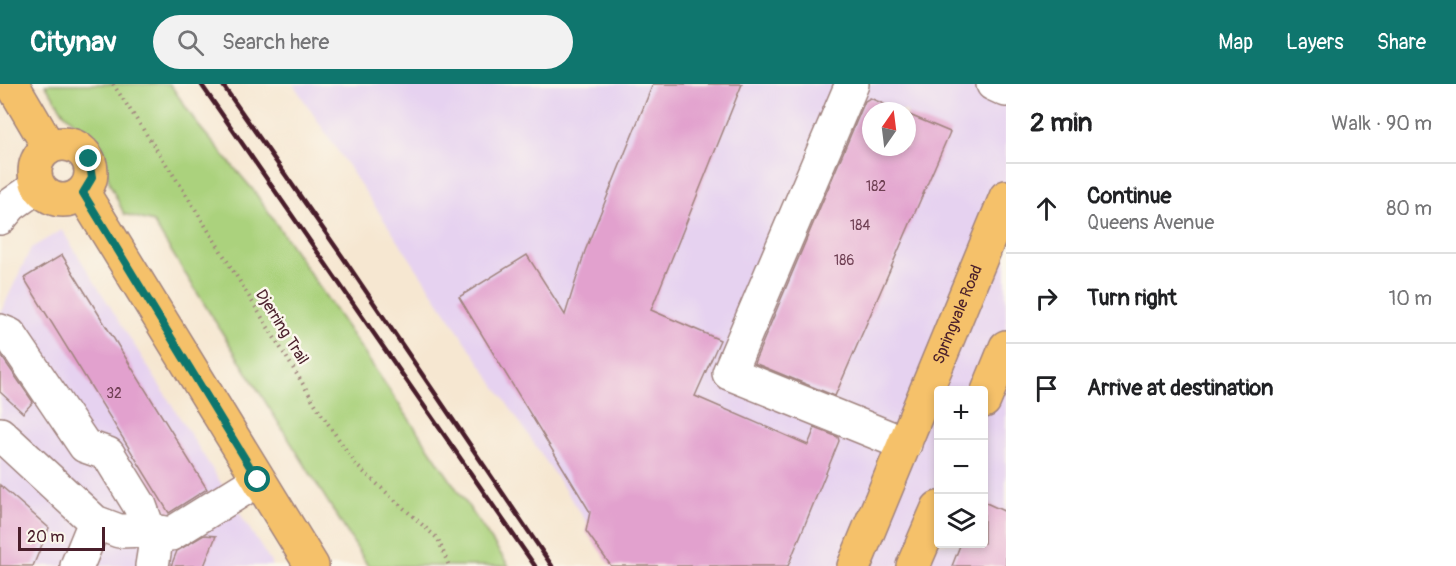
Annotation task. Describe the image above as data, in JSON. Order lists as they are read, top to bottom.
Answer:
{
  "streets": {
    "main road": ["Springvale Road"],
    "path": ["Djerring Trail"]
  },
  "house_numbers": [
    "182",
    "184",
    "186",
    "32"
  ],
  "scale_bar": "20 m",
  "north": "top",
  "page": {
    "header": "Citynav",
    "search": "Search here",
    "nav": ["Map", "Layers", "Share"],
    "heading": ["2 min", "Walk · 90 m"],
    "list": [
      ["Continue", "Queens Avenue", "80 m"],
      ["Turn right", "10 m"],
      "Arrive at destination"
    ],
    "map_buttons": ["+", "−"],
    "scale": "20 m"
  }
}
